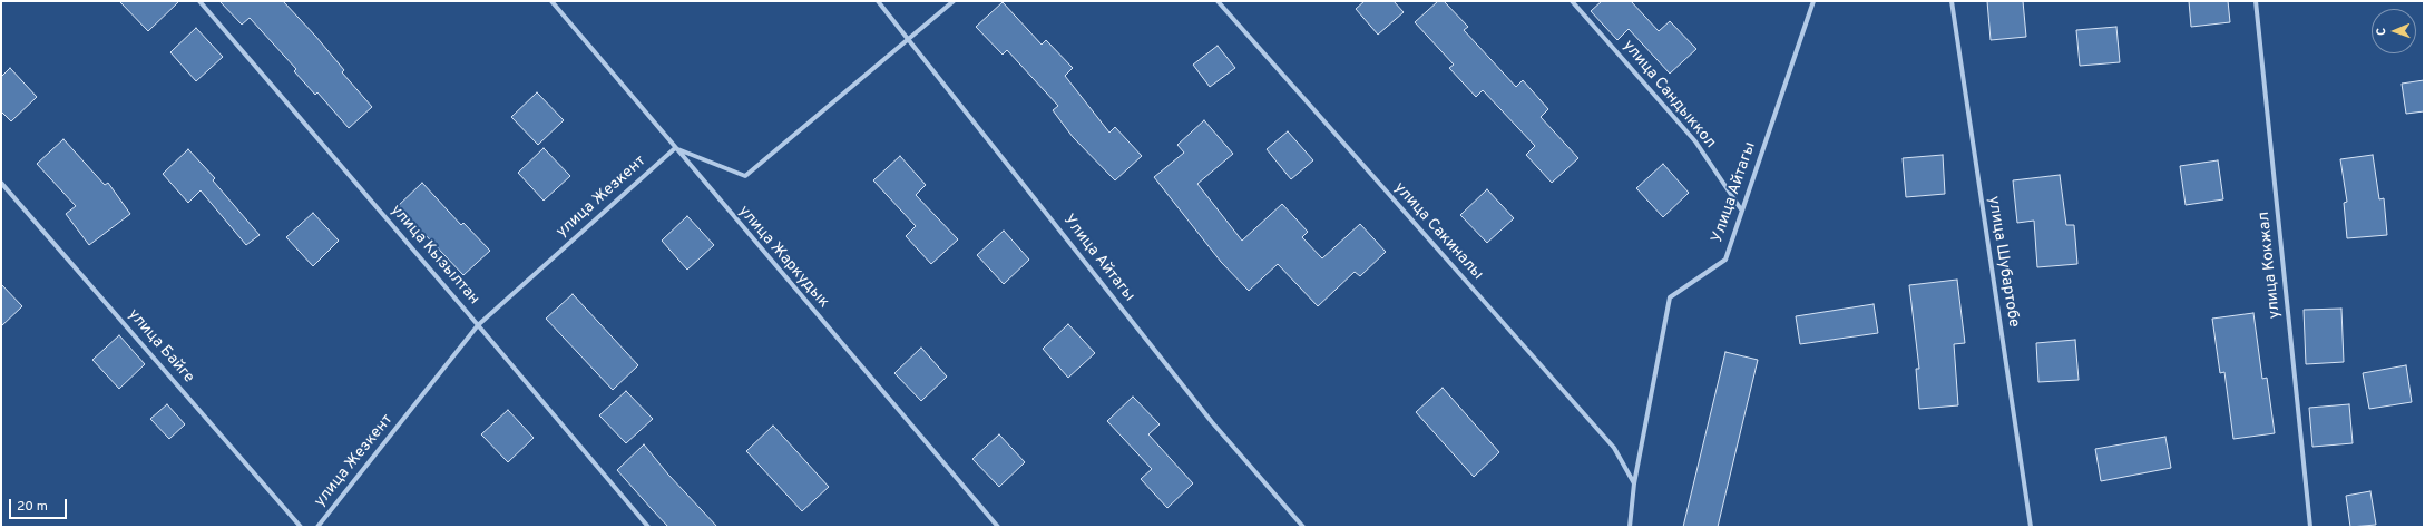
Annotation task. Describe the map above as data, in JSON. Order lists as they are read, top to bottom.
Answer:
{
  "streets": {
    "street": [
      "улица Сандыккол",
      "Улица Айтагы",
      "улица Жезкент",
      "улица Сакиналы",
      "улица Кызылтан",
      "улица Жаркудык",
      "улица Шубартобе",
      "улица Кокжал",
      "улица Байге"
    ]
  },
  "crossings": [
    ["улица Сандыккол", "Улица Айтагы"],
    ["Улица Айтагы", "улица Сакиналы"],
    ["улица Жезкент", "улица Кызылтан"],
    ["улица Жезкент", "улица Жаркудык"]
  ],
  "scale_bar": "20 m",
  "north": "left"
}
